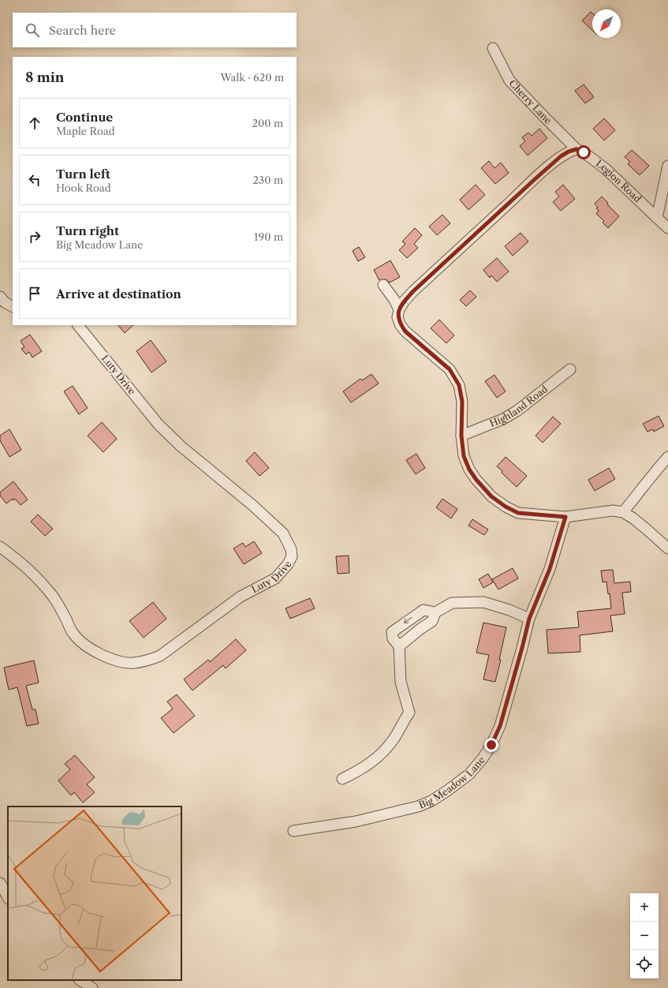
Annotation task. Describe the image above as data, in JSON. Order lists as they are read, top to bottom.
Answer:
{
  "streets": {
    "street": [
      "Cherry Lane",
      "Legion Road",
      "Luty Drive",
      "Highland Road",
      "Big Meadow Lane"
    ]
  },
  "crossings": [
    ["Cherry Lane", "Legion Road"]
  ],
  "north": "bottom left",
  "page": {
    "search": "Search here",
    "heading": ["8 min", "Walk · 620 m"],
    "list": [
      ["Continue", "Maple Road", "200 m"],
      ["Turn left", "Hook Road", "230 m"],
      ["Turn right", "Big Meadow Lane", "190 m"],
      "Arrive at destination"
    ],
    "map_buttons": ["+", "−"]
  }
}
